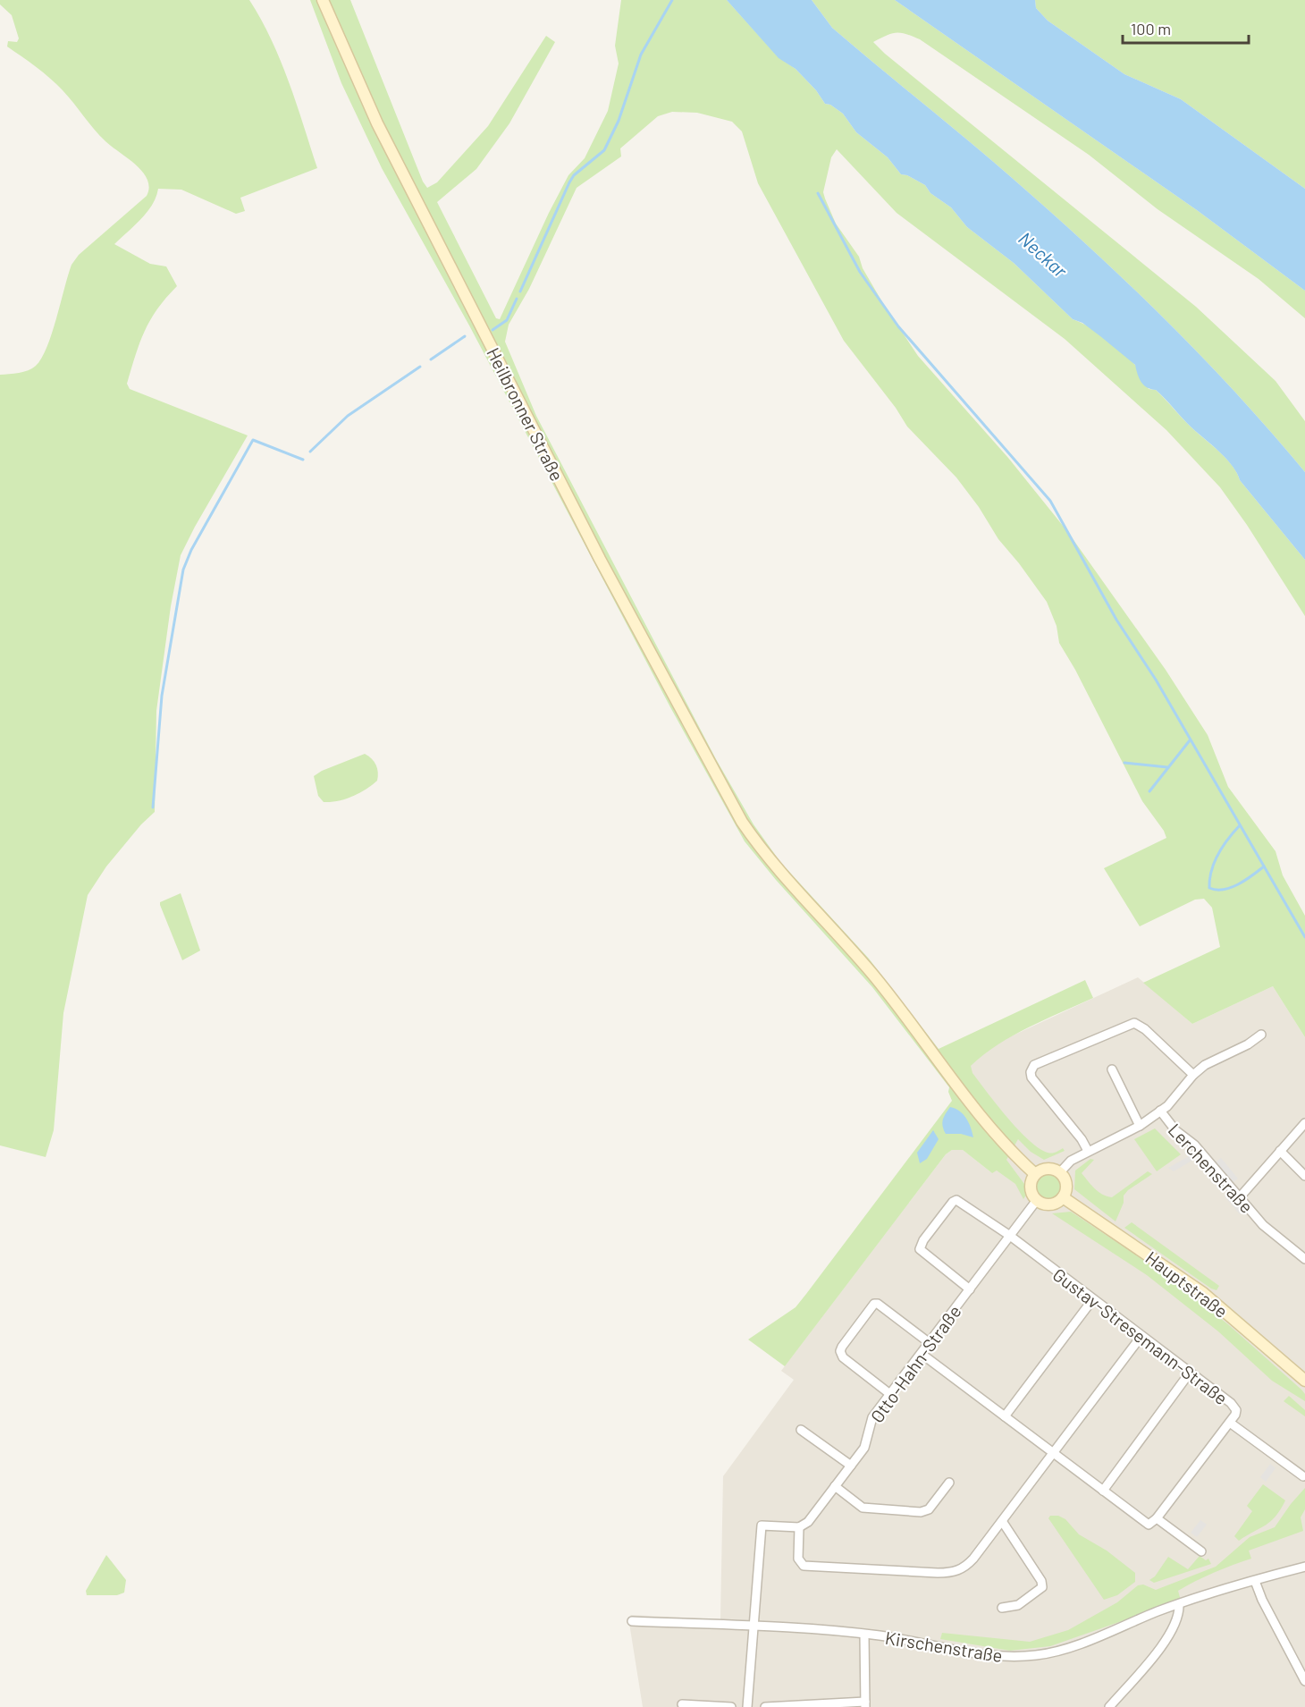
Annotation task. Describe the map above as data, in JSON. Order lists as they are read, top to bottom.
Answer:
{
  "streets": {
    "main road": ["Heilbronner Straße", "Hauptstraße"],
    "street": [
      "Lerchenstraße",
      "Gustav-Stresemann-Straße",
      "Otto-Hahn-Straße",
      "Kirschenstraße"
    ]
  },
  "crossings": [
    ["Heilbronner Straße", "Lerchenstraße"],
    ["Heilbronner Straße", "Hauptstraße"],
    ["Heilbronner Straße", "Otto-Hahn-Straße"],
    ["Lerchenstraße", "Hauptstraße"],
    ["Lerchenstraße", "Otto-Hahn-Straße"],
    ["Hauptstraße", "Otto-Hahn-Straße"],
    ["Gustav-Stresemann-Straße", "Otto-Hahn-Straße"]
  ],
  "water": ["Neckar"],
  "scale_bar": "100 m"
}
